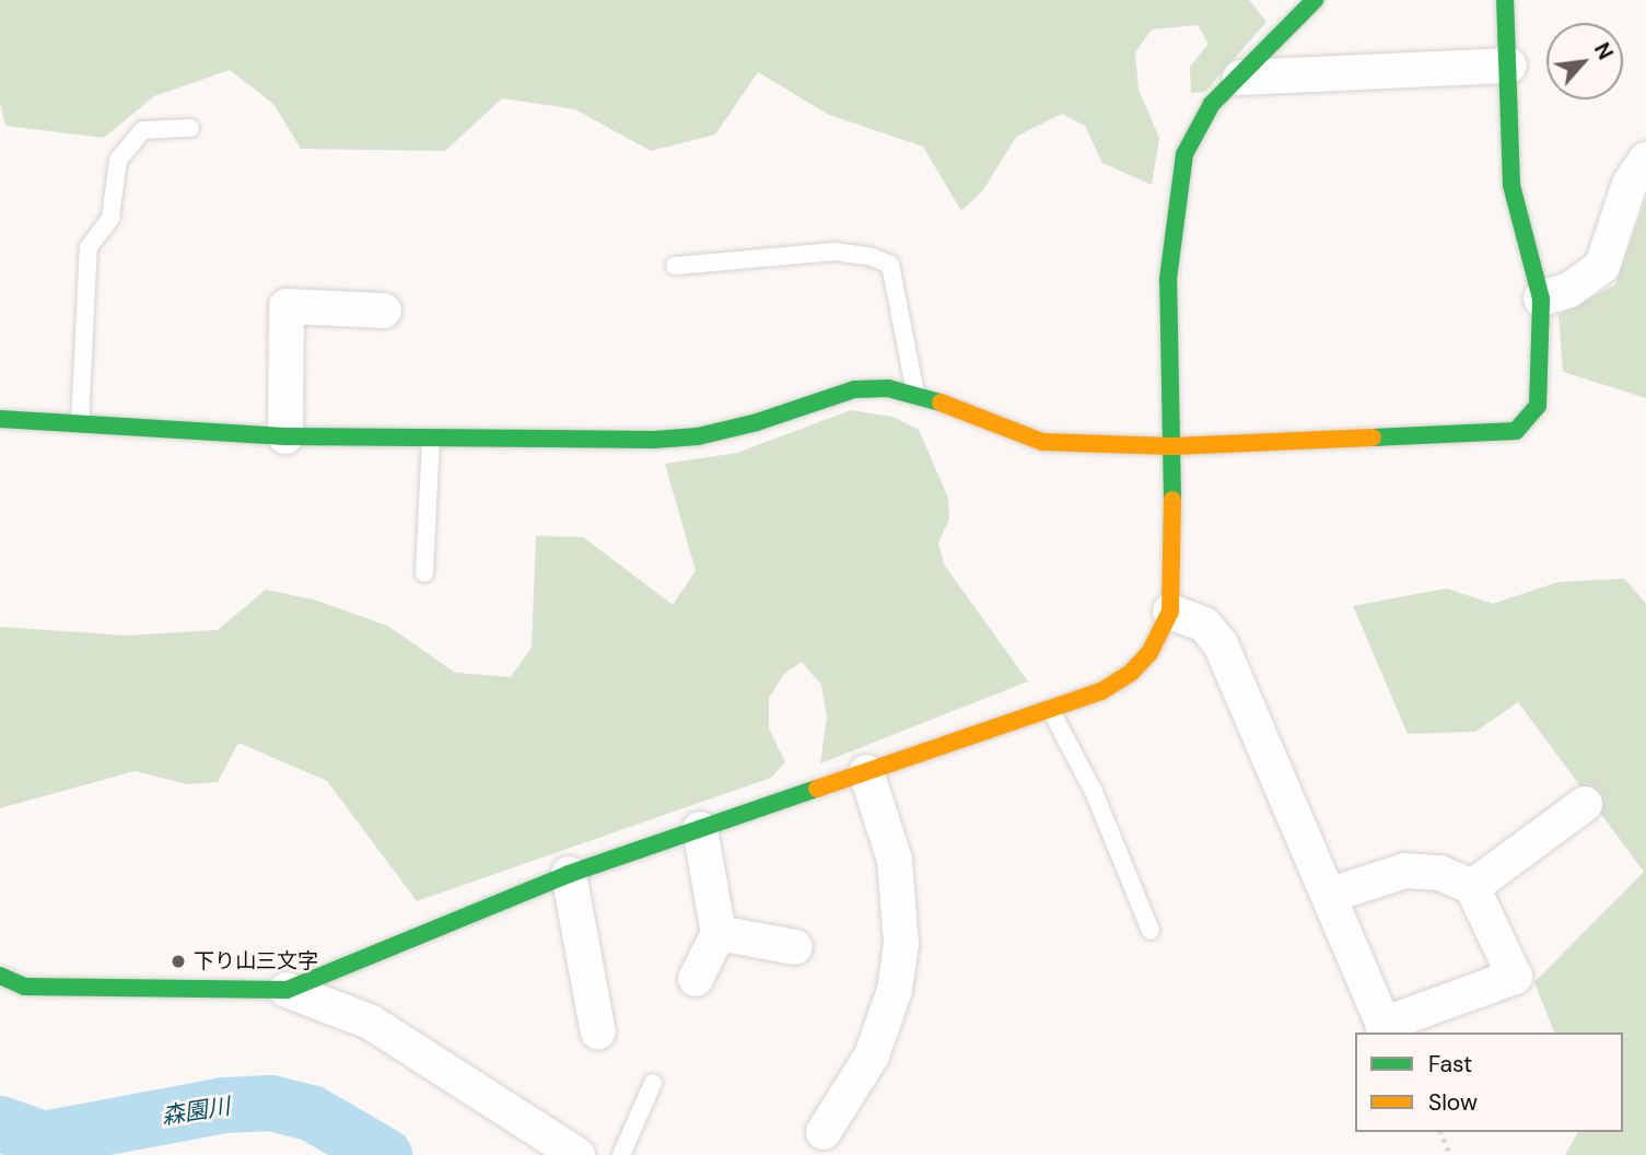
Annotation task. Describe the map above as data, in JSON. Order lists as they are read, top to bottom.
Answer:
{
  "water": ["森園川"],
  "places": ["下り山三文字"],
  "legend": ["Fast", "Slow"],
  "north": "top right"
}
